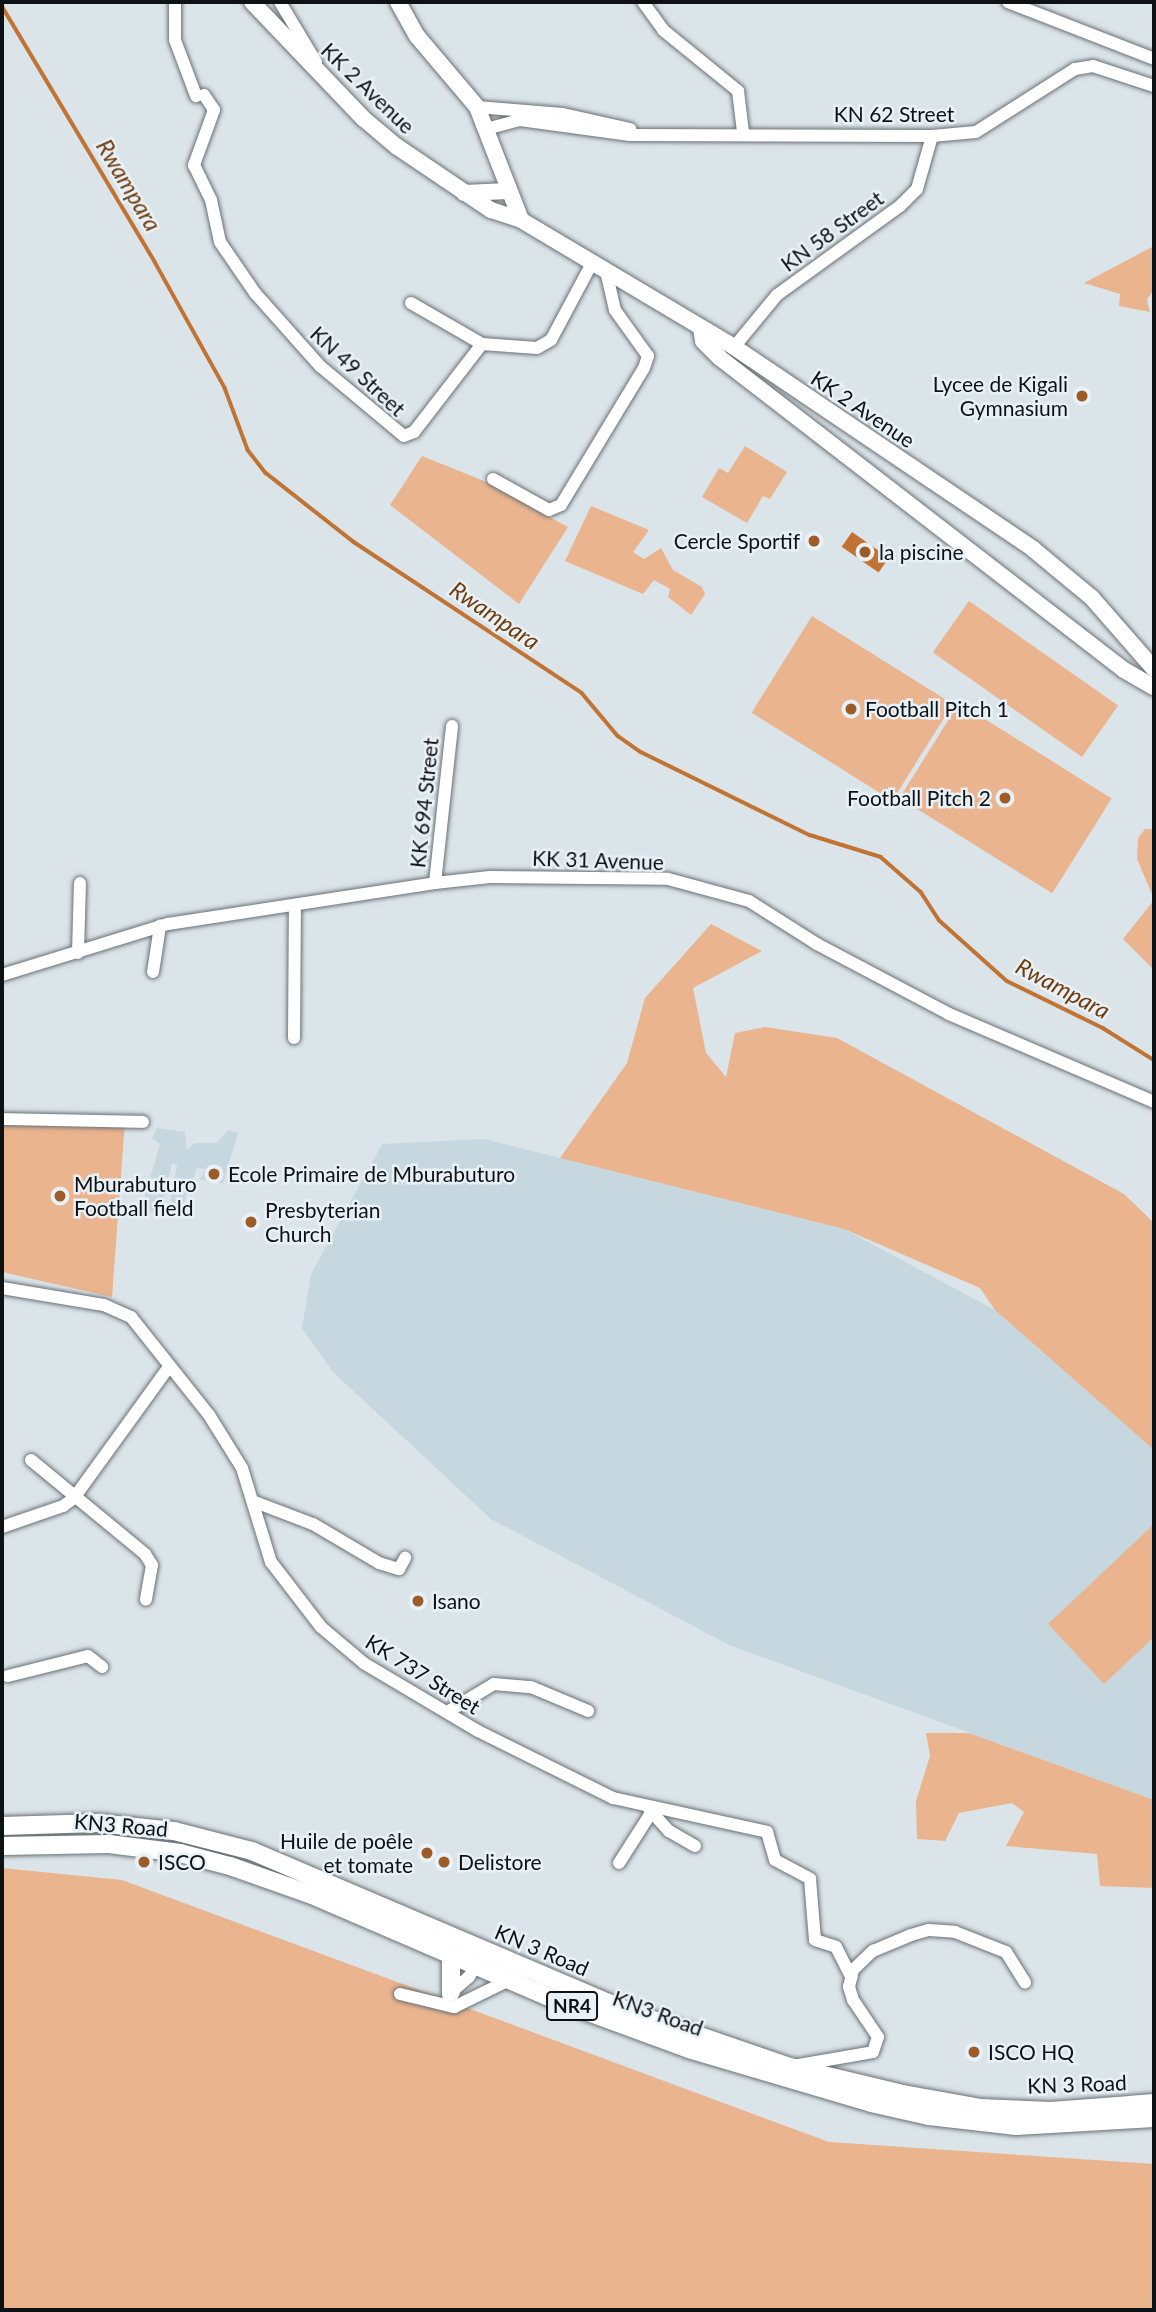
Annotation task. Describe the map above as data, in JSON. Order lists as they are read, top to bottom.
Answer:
{
  "streets": {
    "highway": ["KN3 Road", "KN 3 Road", "NR4"],
    "main road": ["KK 2 Avenue"],
    "street": [
      "KN 62 Street",
      "KN 58 Street",
      "KN 49 Street",
      "KK 694 Street",
      "KK 31 Avenue",
      "KK 737 Street"
    ]
  },
  "crossings": [
    ["KK 2 Avenue", "KN 58 Street"],
    ["KN 62 Street", "KN 58 Street"],
    ["KK 694 Street", "KK 31 Avenue"]
  ],
  "water": ["Rwampara"],
  "places": [
    "Lycee de Kigali Gymnasium",
    "Cercle Sportif",
    "la piscine",
    "Football Pitch 1",
    "Football Pitch 2",
    "Ecole Primaire de Mburabuturo",
    "Mburabuturo Football field",
    "Presbyterian Church",
    "Isano",
    "Huile de poêle et tomate",
    "ISCO",
    "Delistore",
    "ISCO HQ"
  ]
}
